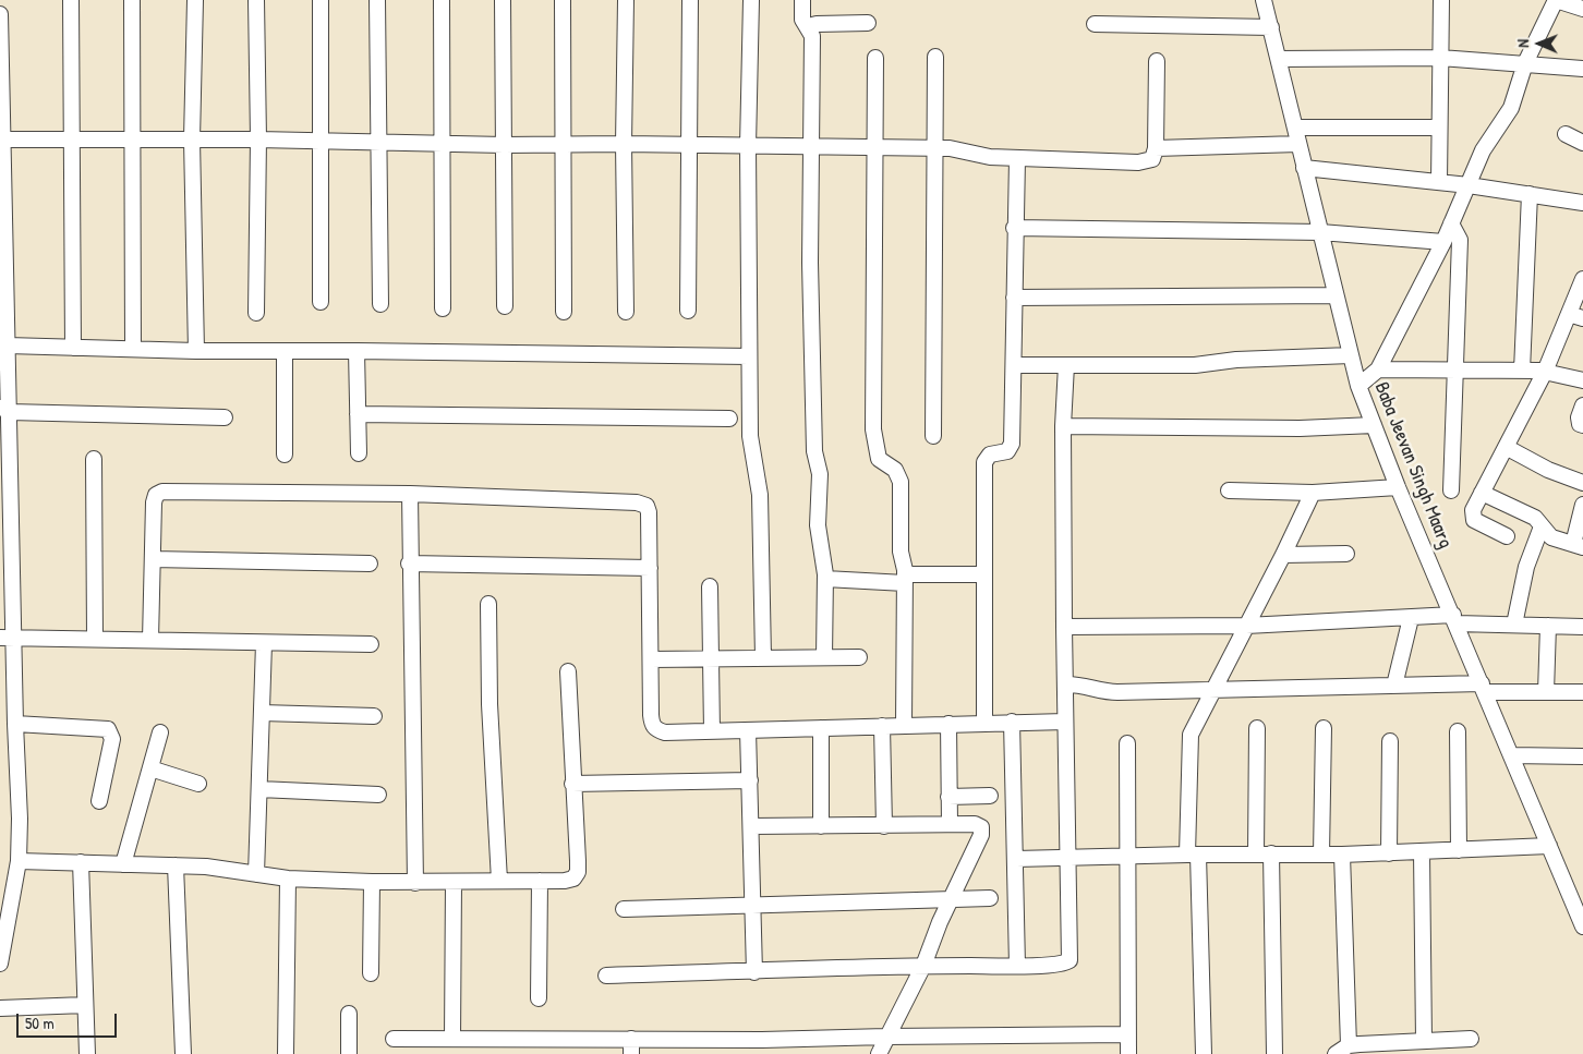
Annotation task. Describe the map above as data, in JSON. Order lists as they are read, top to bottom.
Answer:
{
  "streets": {
    "street": ["Baba Jeevan Singh Maarg"]
  },
  "scale_bar": "50 m",
  "north": "left"
}
